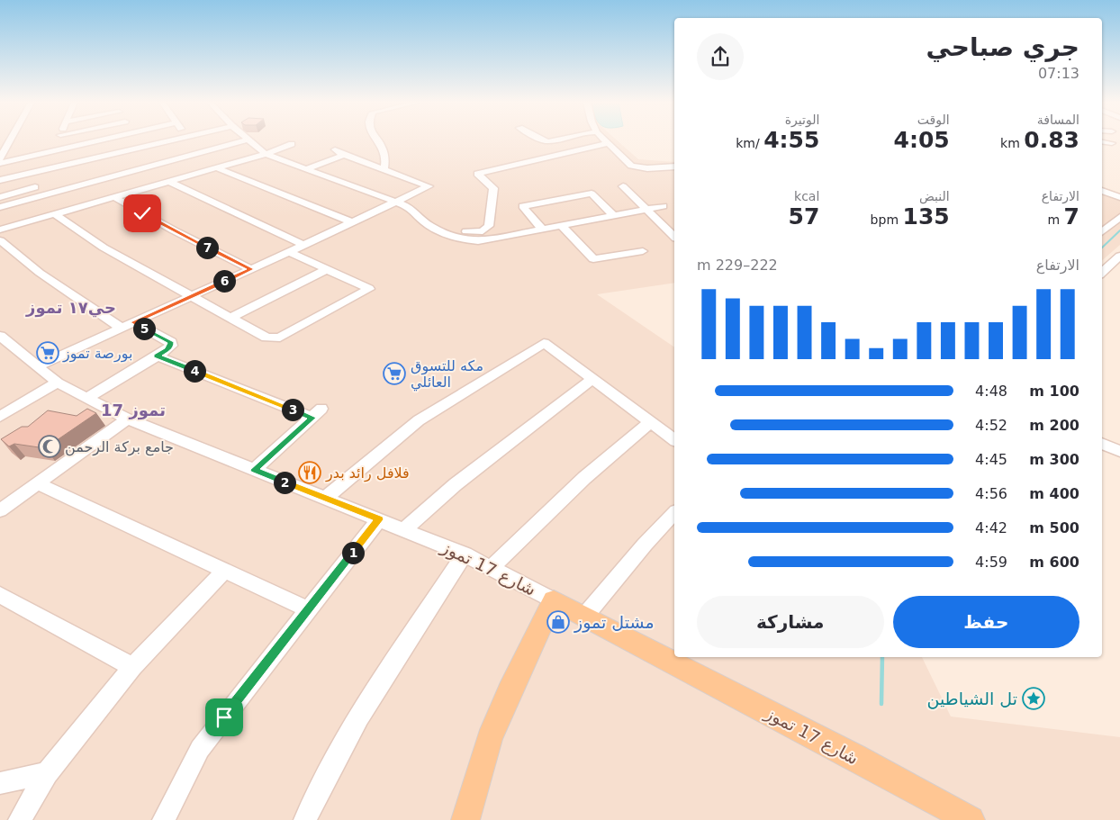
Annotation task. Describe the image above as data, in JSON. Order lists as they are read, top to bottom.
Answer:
{
  "streets": {
    "main road": ["شارع 17 تموز"]
  },
  "districts": ["حي۱۷ تموز", "17 تموز"],
  "places": {
    "supermarket": ["بورصة تموز", "مكه للتسوق العائلي"],
    "mosque": ["جامع بركة الرحمن"],
    "restaurant": ["فلافل رائد بدر"],
    "shop": ["مشتل تموز"],
    "place": ["تل الشياطين"]
  },
  "page": {
    "heading": ["جري صباحي", "07:13"],
    "stats": [
      ["المسافة", "0.83 km"],
      ["الوقت", "4:05"],
      ["الوتيرة", "4:55 /km"],
      ["الارتفاع", "7 m"],
      ["النبض", "135 bpm"],
      ["kcal", "57"]
    ],
    "pins": [
      "7",
      "6",
      "5",
      "4",
      "3",
      "2",
      "1"
    ],
    "chart": ["الارتفاع", "222–229 m"],
    "list": [
      {
        "name": "100 m",
        "note": "4:48"
      },
      {
        "name": "200 m",
        "note": "4:52"
      },
      {
        "name": "300 m",
        "note": "4:45"
      },
      {
        "name": "400 m",
        "note": "4:56"
      },
      {
        "name": "500 m",
        "note": "4:42"
      },
      {
        "name": "600 m",
        "note": "4:59"
      }
    ],
    "buttons": ["حفظ", "مشاركة"]
  }
}
